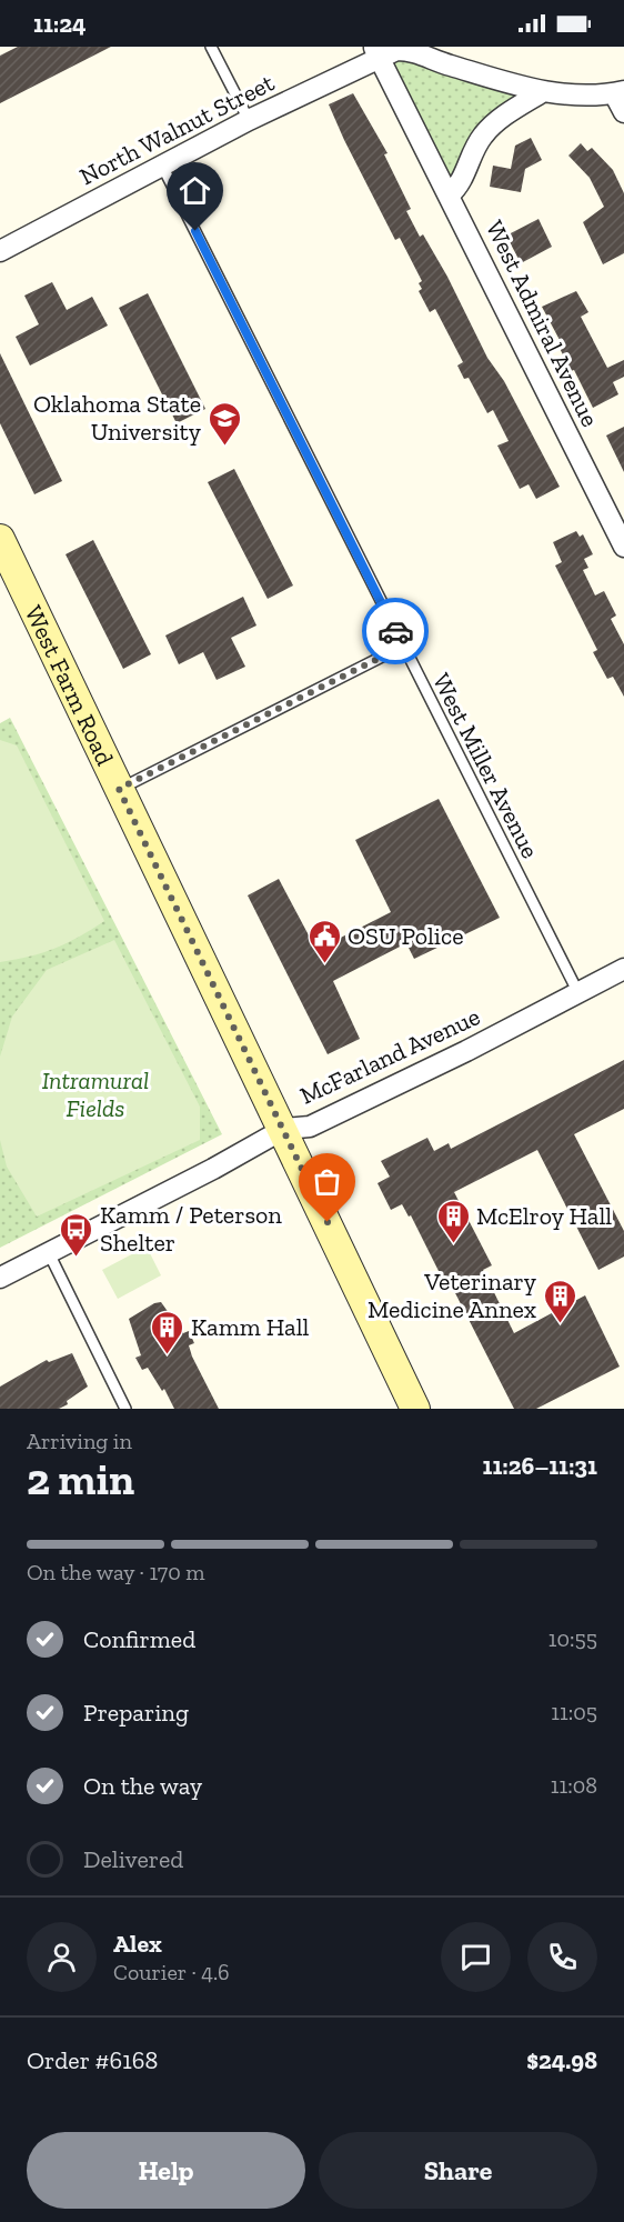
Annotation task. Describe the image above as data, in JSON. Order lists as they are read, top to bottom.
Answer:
{
  "streets": {
    "street": [
      "North Walnut Street",
      "West Admiral Avenue",
      "West Farm Road",
      "McFarland Avenue"
    ],
    "lane": ["West Miller Avenue"]
  },
  "crossings": [
    ["North Walnut Street", "West Admiral Avenue"],
    ["North Walnut Street", "West Miller Avenue"],
    ["West Farm Road", "McFarland Avenue"],
    ["West Miller Avenue", "McFarland Avenue"]
  ],
  "parks": ["Intramural Fields"],
  "places": {
    "school or university": ["Oklahoma State University"],
    "public building": ["OSU Police"],
    "building": ["McElroy Hall", "Veterinary Medicine Annex", "Kamm Hall"],
    "bus stop": ["Kamm / Peterson Shelter"]
  },
  "page": {
    "status": "11:24",
    "heading": ["2 min", "Arriving in", "11:26–11:31"],
    "panel": [
      "Alex",
      "Courier · 4.6",
      "Order #6168",
      "$24.98"
    ],
    "bar": "On the way · 170 m",
    "list": [
      ["Confirmed", "10:55"],
      ["Preparing", "11:05"],
      ["On the way", "11:08"],
      "Delivered"
    ],
    "buttons": ["Help", "Share"]
  }
}
